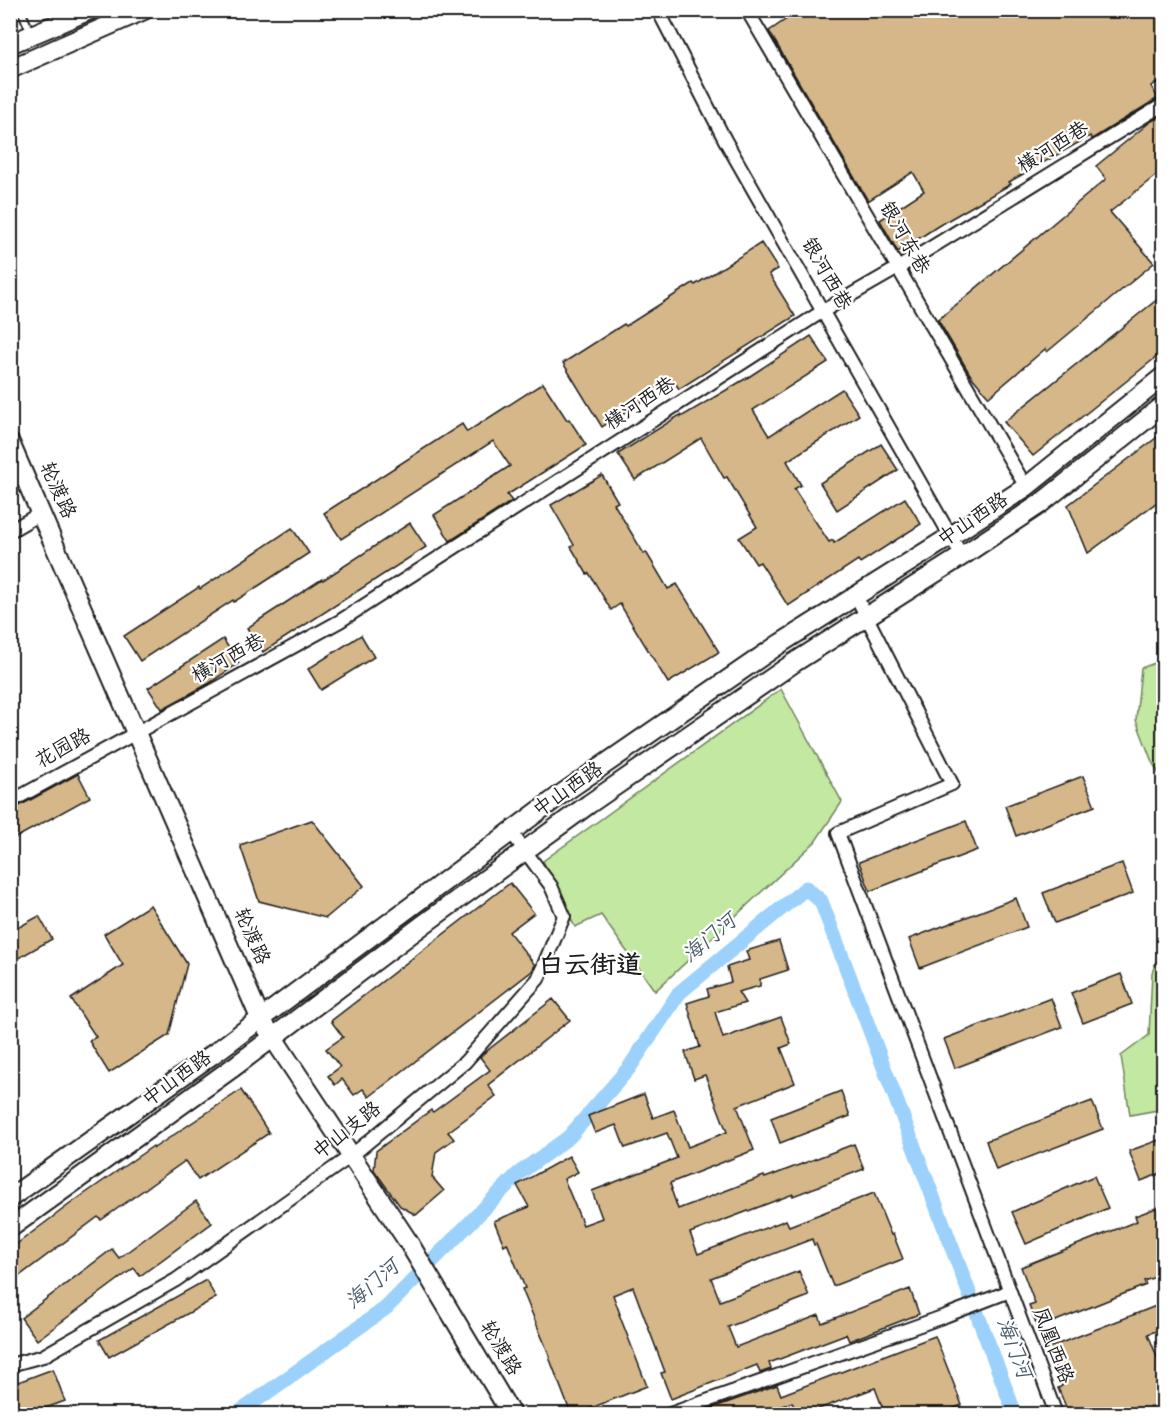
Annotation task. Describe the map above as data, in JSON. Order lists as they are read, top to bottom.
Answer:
{
  "streets": {
    "main road": ["轮渡路", "中山西路"],
    "street": [
      "横河西巷",
      "银河东巷",
      "银河西巷",
      "花园路",
      "中山支路",
      "凤凰西路"
    ]
  },
  "crossings": [
    ["横河西巷", "银河东巷"],
    ["横河西巷", "银河西巷"],
    ["横河西巷", "轮渡路"],
    ["横河西巷", "花园路"],
    ["银河东巷", "中山西路"],
    ["银河西巷", "中山西路"],
    ["轮渡路", "中山西路"],
    ["轮渡路", "花园路"],
    ["轮渡路", "中山支路"],
    ["中山西路", "中山支路"],
    ["中山西路", "凤凰西路"]
  ],
  "districts": ["白云街道"],
  "water": ["海门河"]
}
